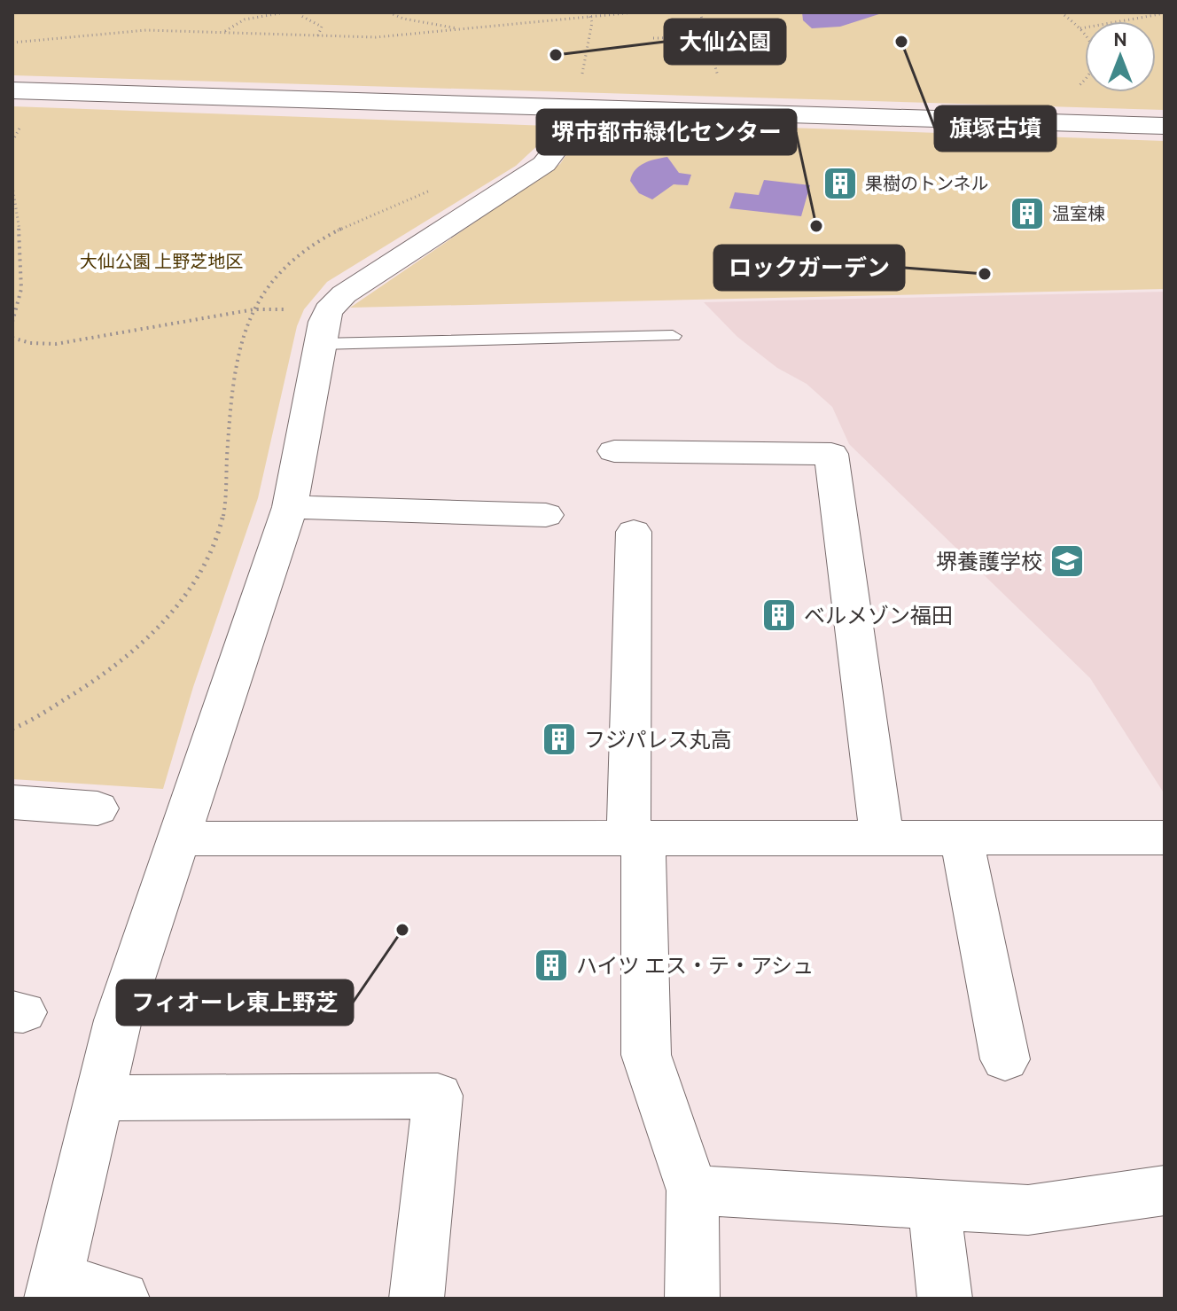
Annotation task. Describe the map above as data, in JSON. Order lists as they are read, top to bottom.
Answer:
{
  "parks": ["大仙公園 上野芝地区"],
  "places": {
    "other": [
      "旗塚古墳",
      "大仙公園",
      "堺市都市緑化センター",
      "ロックガーデン",
      "フィオーレ東上野芝"
    ],
    "building": [
      "果樹のトンネル",
      "温室棟",
      "ベルメゾン福田",
      "フジパレス丸高",
      "ハイツ エス・テ・アシュ"
    ],
    "school or university": ["堺養護学校"]
  },
  "north": "top"
}
